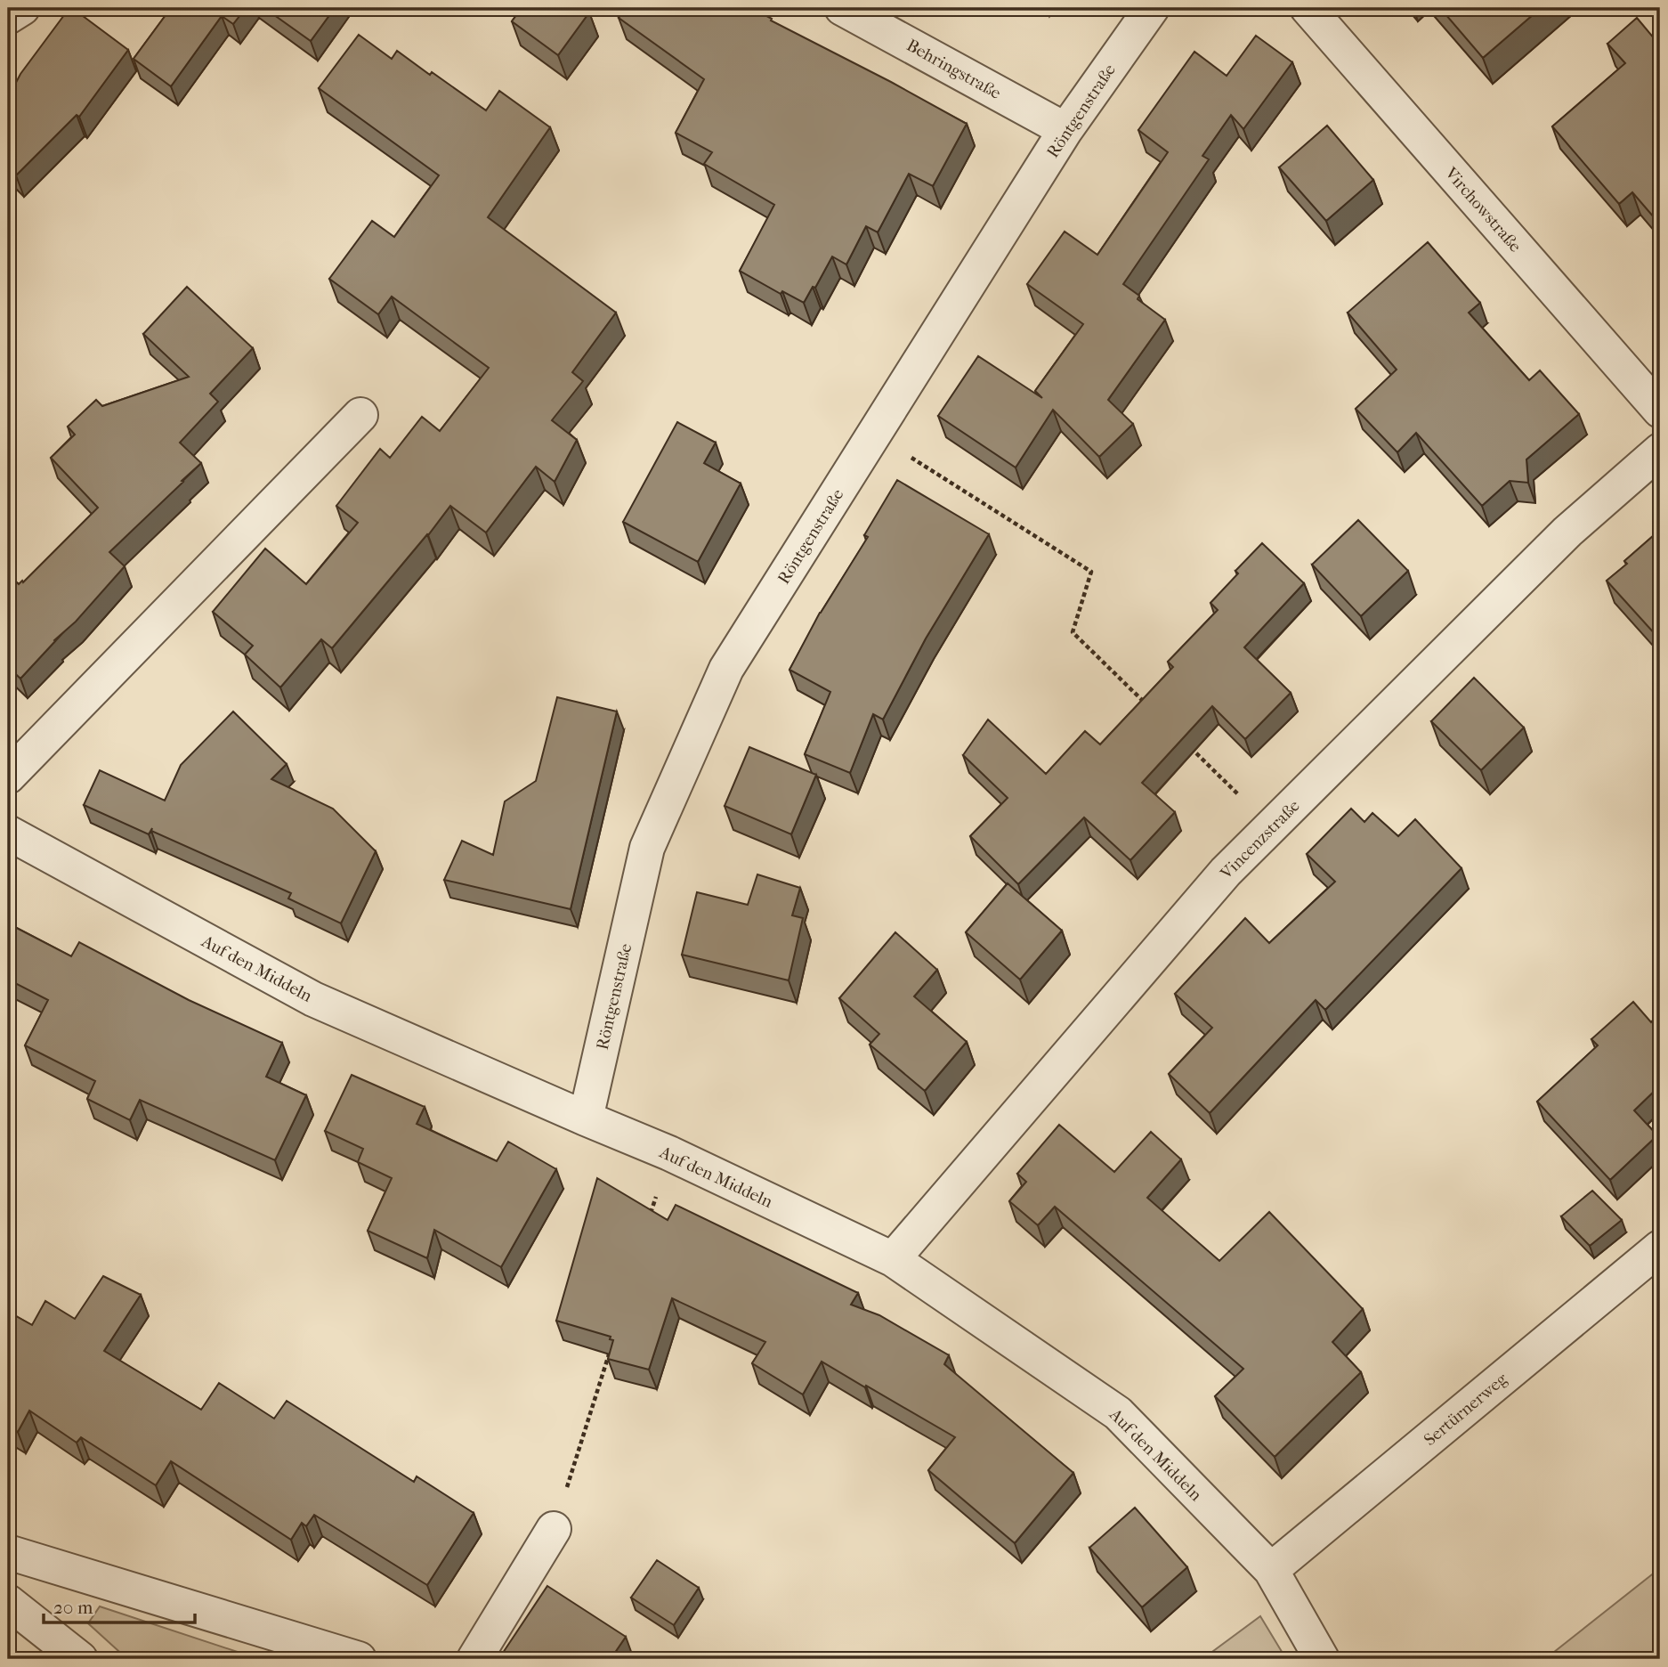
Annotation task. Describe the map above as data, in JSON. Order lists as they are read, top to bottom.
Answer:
{
  "streets": {
    "street": [
      "Behringstraße",
      "Röntgenstraße",
      "Virchowstraße",
      "Vincenzstraße",
      "Auf den Middeln",
      "Sertürnerweg"
    ]
  },
  "crossings": [
    ["Behringstraße", "Röntgenstraße"],
    ["Röntgenstraße", "Auf den Middeln"],
    ["Vincenzstraße", "Auf den Middeln"],
    ["Auf den Middeln", "Sertürnerweg"]
  ],
  "scale_bar": "20 m"
}
